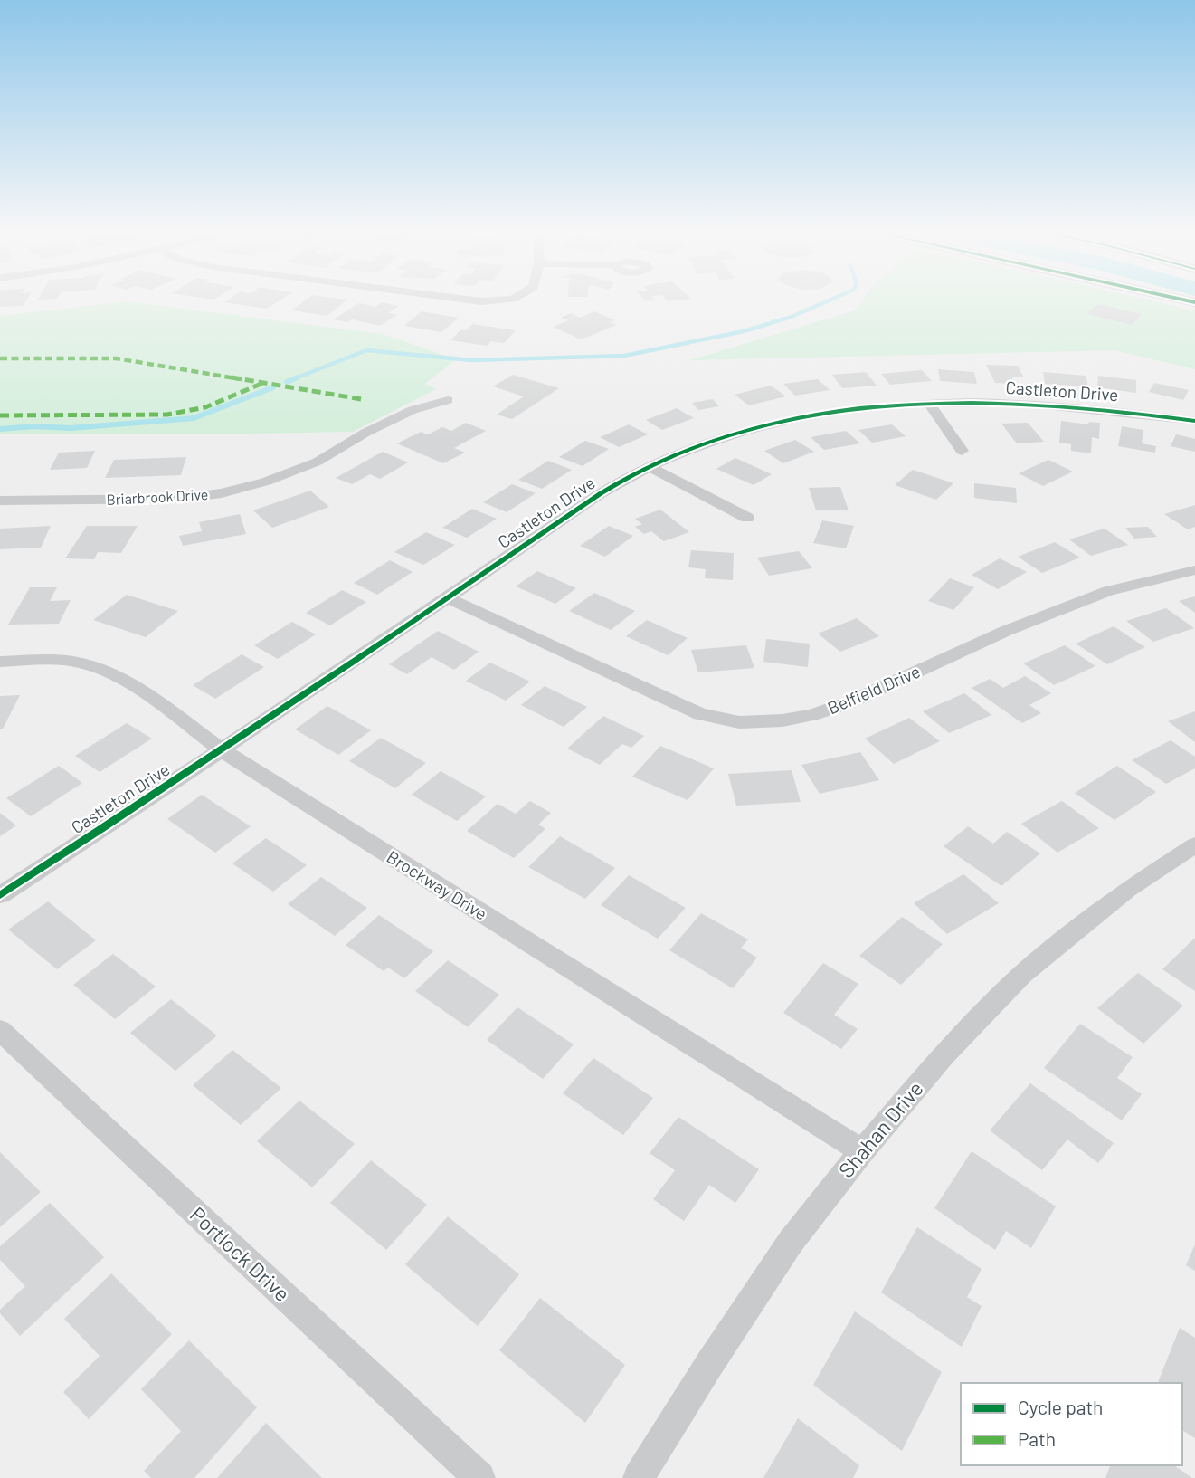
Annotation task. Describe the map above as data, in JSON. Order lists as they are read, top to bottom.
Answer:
{
  "streets": {
    "street": [
      "Castleton Drive",
      "Briarbrook Drive",
      "Belfield Drive",
      "Brockway Drive",
      "Shahan Drive",
      "Portlock Drive"
    ]
  },
  "crossings": [
    ["Castleton Drive", "Belfield Drive"],
    ["Castleton Drive", "Brockway Drive"],
    ["Brockway Drive", "Shahan Drive"]
  ],
  "legend": ["Cycle path", "Path"]
}
